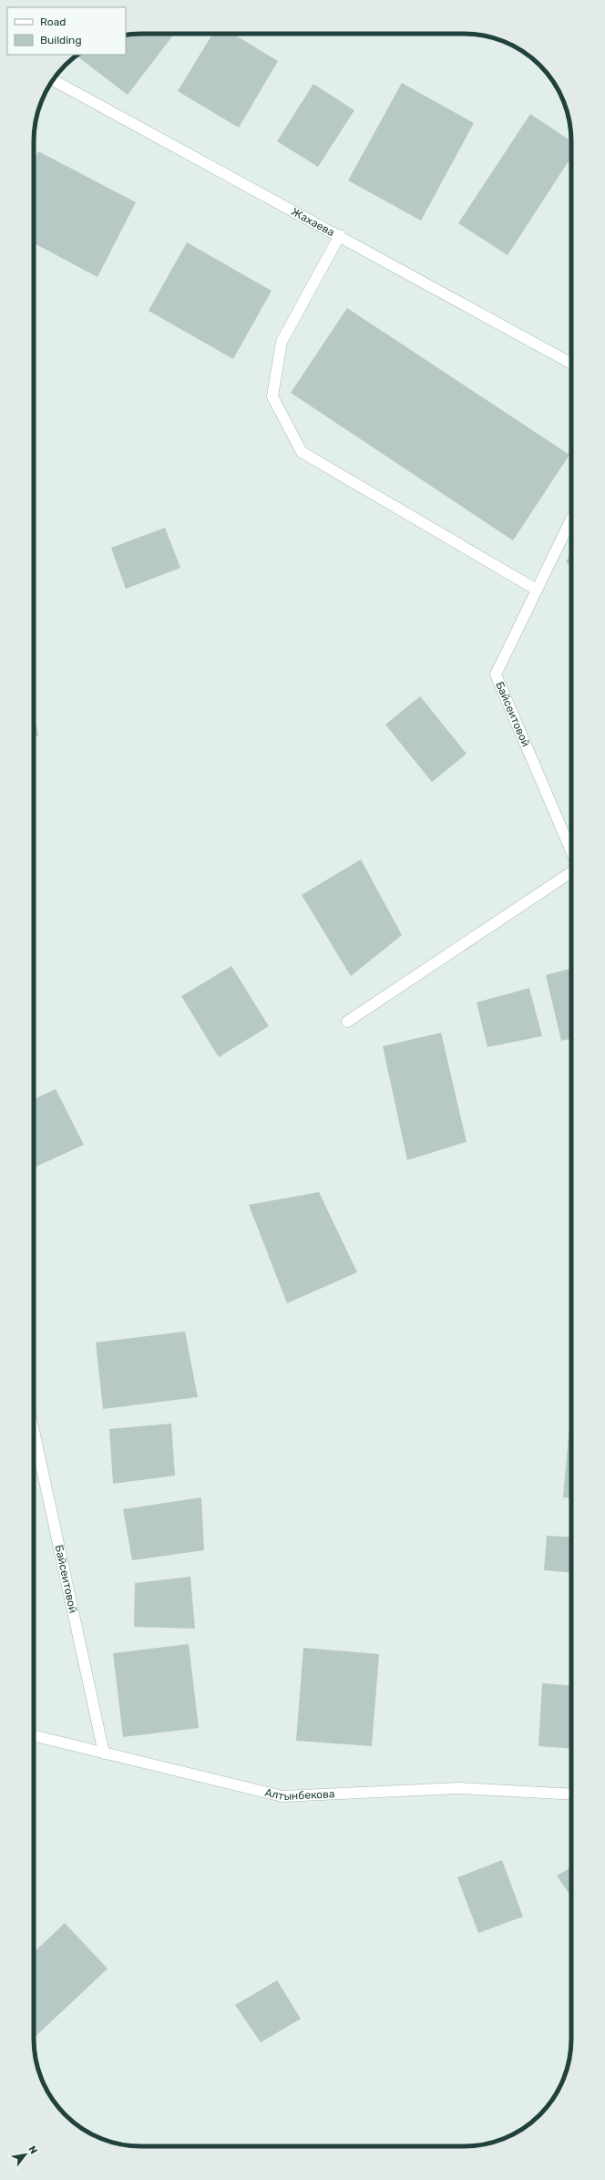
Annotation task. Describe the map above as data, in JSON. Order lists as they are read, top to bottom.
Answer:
{
  "streets": {
    "street": ["Жахаева", "Байсеитовой", "Алтынбекова"]
  },
  "crossings": [
    ["Байсеитовой", "Алтынбекова"]
  ],
  "legend": ["Road", "Building"],
  "north": "top right"
}
